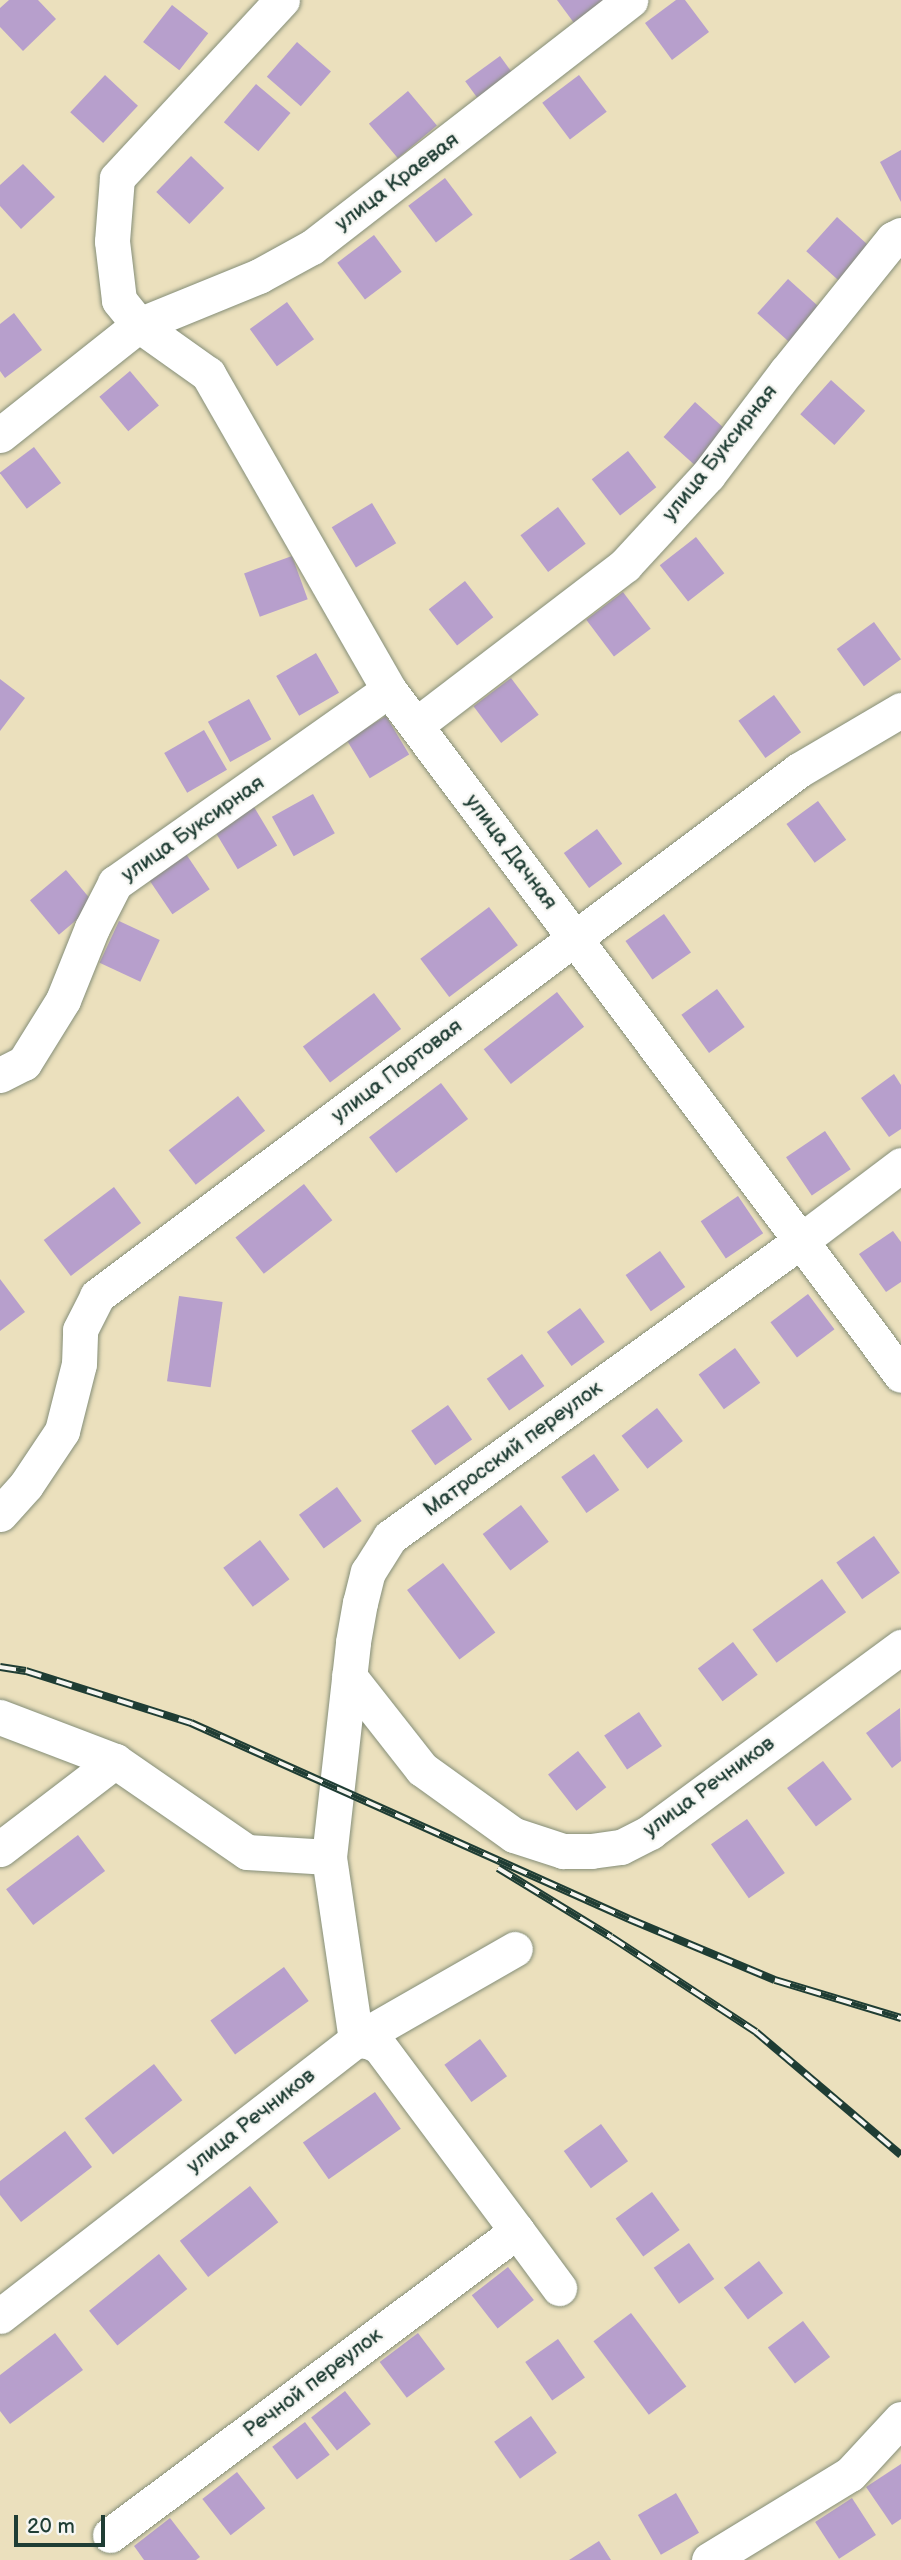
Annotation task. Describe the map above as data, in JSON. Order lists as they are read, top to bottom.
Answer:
{
  "streets": {
    "street": [
      "улица Краевая",
      "улица Буксирная",
      "улица Дачная",
      "улица Портовая",
      "Матросский переулок",
      "улица Речников",
      "Речной переулок"
    ]
  },
  "crossings": [
    ["улица Краевая", "улица Дачная"],
    ["улица Буксирная", "улица Дачная"],
    ["улица Дачная", "улица Портовая"],
    ["улица Дачная", "Матросский переулок"],
    ["Матросский переулок", "улица Речников"]
  ],
  "scale_bar": "20 m"
}
